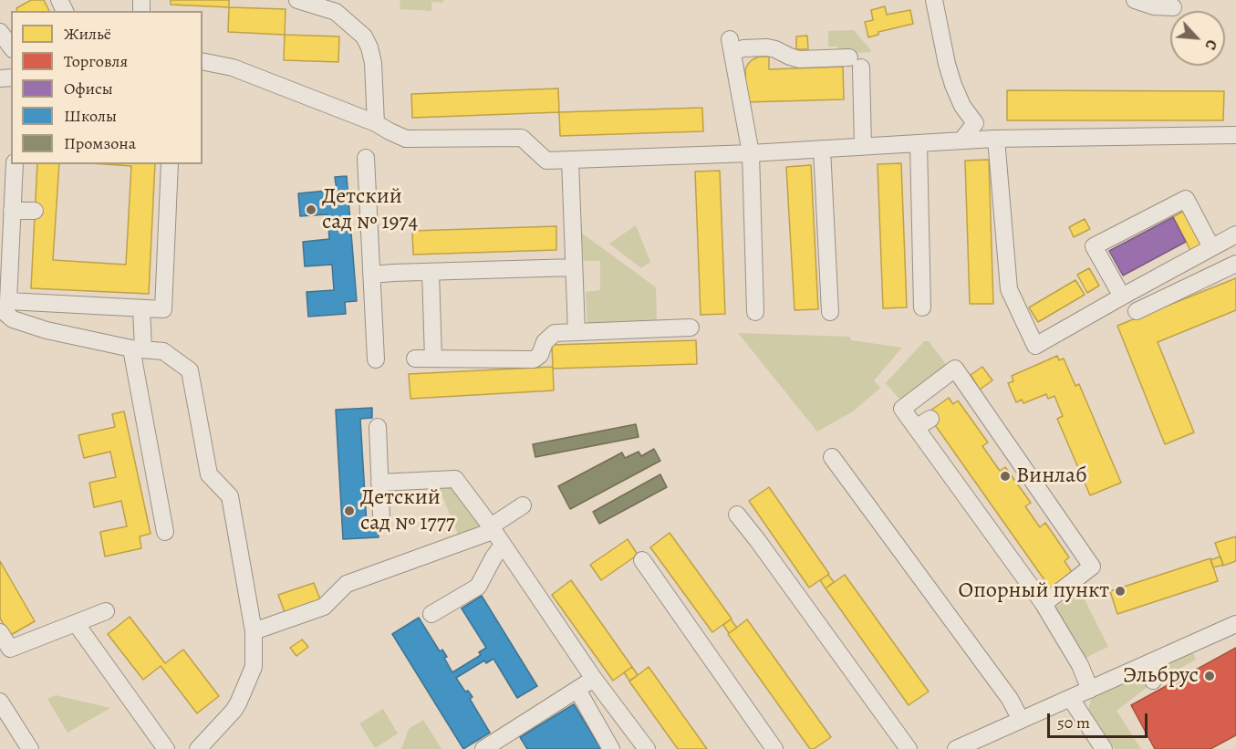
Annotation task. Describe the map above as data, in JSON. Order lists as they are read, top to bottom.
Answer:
{
  "places": [
    "Детский сад № 1974",
    "Винлаб",
    "Детский сад № 1777",
    "Опорный пункт",
    "Эльбрус"
  ],
  "legend": [
    "Жильё",
    "Торговля",
    "Офисы",
    "Школы",
    "Промзона"
  ],
  "scale_bar": "50 m",
  "north": "bottom right"
}
